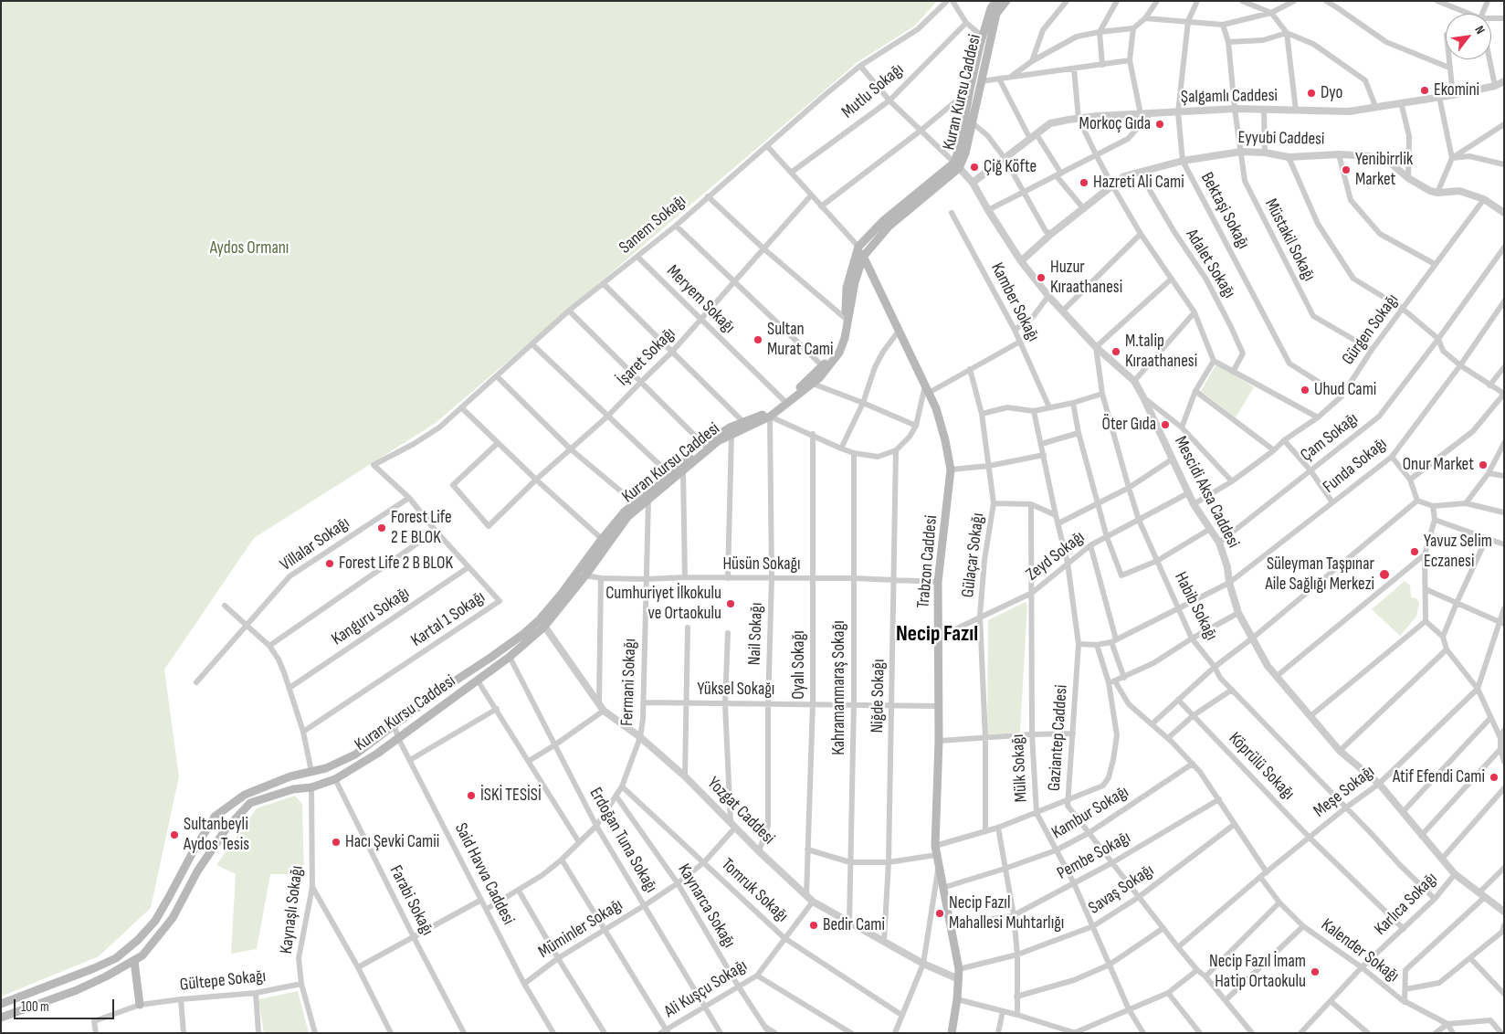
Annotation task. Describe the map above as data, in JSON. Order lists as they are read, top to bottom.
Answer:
{
  "streets": {
    "main road": ["Kuran Kursu Caddesi", "Trabzon Caddesi"],
    "street": [
      "Mutlu Sokağı",
      "Şalgamlı Caddesi",
      "Eyyubi Caddesi",
      "Bektaşi Sokağı",
      "Sanem Sokağı",
      "Müstakil Sokağı",
      "Adalet Sokağı",
      "Meryem Sokağı",
      "Kamber Sokağı",
      "Gürgen Sokağı",
      "İşaret Sokağı",
      "Çam Sokağı",
      "Funda Sokağı",
      "Mescidi Aksa Caddesi",
      "Villalar Sokağı",
      "Gülaçar Sokağı",
      "Zeyd Sokağı",
      "Hüsün Sokağı",
      "Habib Sokağı",
      "Kanguru Sokağı",
      "Kartal 1 Sokağı",
      "Nail Sokağı",
      "Oyalı Sokağı",
      "Fermani Sokağı",
      "Kahramanmaraş Sokağı",
      "Yüksel Sokağı",
      "Niğde Sokağı",
      "Gaziantep Caddesi",
      "Köprülü Sokağı",
      "Mülk Sokağı",
      "Meşe Sokağı",
      "Yozgat Caddesi",
      "Kambur Sokağı",
      "Erdoğan Tuna Sokağı",
      "Pembe Sokağı",
      "Said Havva Caddesi",
      "Savaş Sokağı",
      "Tomruk Sokağı",
      "Farabi Sokağı",
      "Karlıca Sokağı",
      "Kaynarca Sokağı",
      "Kaynaşlı Sokağı",
      "Müminler Sokağı",
      "Kalender Sokağı",
      "Gültepe Sokağı",
      "Ali Kuşçu Sokağı"
    ]
  },
  "crossings": [
    ["Kuran Kursu Caddesi", "Meryem Sokağı"],
    ["Kuran Kursu Caddesi", "Mescidi Aksa Caddesi"],
    ["Kuran Kursu Caddesi", "Trabzon Caddesi"],
    ["Kuran Kursu Caddesi", "Hüsün Sokağı"],
    ["Kuran Kursu Caddesi", "Nail Sokağı"],
    ["Kuran Kursu Caddesi", "Fermani Sokağı"],
    ["Kuran Kursu Caddesi", "Yozgat Caddesi"],
    ["Kuran Kursu Caddesi", "Erdoğan Tuna Sokağı"],
    ["Kuran Kursu Caddesi", "Said Havva Caddesi"],
    ["Kuran Kursu Caddesi", "Farabi Sokağı"],
    ["Kuran Kursu Caddesi", "Kaynaşlı Sokağı"],
    ["Şalgamlı Caddesi", "Bektaşi Sokağı"],
    ["Şalgamlı Caddesi", "Müstakil Sokağı"],
    ["Şalgamlı Caddesi", "Mescidi Aksa Caddesi"],
    ["Eyyubi Caddesi", "Bektaşi Sokağı"],
    ["Eyyubi Caddesi", "Müstakil Sokağı"],
    ["Eyyubi Caddesi", "Adalet Sokağı"],
    ["Eyyubi Caddesi", "Gürgen Sokağı"],
    ["Eyyubi Caddesi", "Mescidi Aksa Caddesi"],
    ["Bektaşi Sokağı", "Gürgen Sokağı"],
    ["Sanem Sokağı", "Meryem Sokağı"],
    ["Sanem Sokağı", "Kartal 1 Sokağı"],
    ["Müstakil Sokağı", "Gürgen Sokağı"],
    ["Meryem Sokağı", "İşaret Sokağı"],
    ["Gürgen Sokağı", "Mescidi Aksa Caddesi"],
    ["Çam Sokağı", "Mescidi Aksa Caddesi"],
    ["Funda Sokağı", "Mescidi Aksa Caddesi"],
    ["Funda Sokağı", "Habib Sokağı"],
    ["Funda Sokağı", "Gaziantep Caddesi"],
    ["Mescidi Aksa Caddesi", "Zeyd Sokağı"],
    ["Mescidi Aksa Caddesi", "Habib Sokağı"],
    ["Mescidi Aksa Caddesi", "Meşe Sokağı"],
    ["Mescidi Aksa Caddesi", "Karlıca Sokağı"],
    ["Villalar Sokağı", "Kartal 1 Sokağı"],
    ["Gülaçar Sokağı", "Zeyd Sokağı"],
    ["Zeyd Sokağı", "Trabzon Caddesi"],
    ["Zeyd Sokağı", "Habib Sokağı"],
    ["Zeyd Sokağı", "Gaziantep Caddesi"],
    ["Zeyd Sokağı", "Mülk Sokağı"],
    ["Trabzon Caddesi", "Hüsün Sokağı"],
    ["Trabzon Caddesi", "Yüksel Sokağı"],
    ["Trabzon Caddesi", "Yozgat Caddesi"],
    ["Trabzon Caddesi", "Kambur Sokağı"],
    ["Trabzon Caddesi", "Pembe Sokağı"],
    ["Trabzon Caddesi", "Savaş Sokağı"],
    ["Hüsün Sokağı", "Nail Sokağı"],
    ["Hüsün Sokağı", "Oyalı Sokağı"],
    ["Hüsün Sokağı", "Fermani Sokağı"],
    ["Hüsün Sokağı", "Kahramanmaraş Sokağı"],
    ["Hüsün Sokağı", "Niğde Sokağı"],
    ["Habib Sokağı", "Meşe Sokağı"],
    ["Habib Sokağı", "Karlıca Sokağı"],
    ["Kanguru Sokağı", "Kartal 1 Sokağı"],
    ["Nail Sokağı", "Yüksel Sokağı"],
    ["Nail Sokağı", "Yozgat Caddesi"],
    ["Oyalı Sokağı", "Yüksel Sokağı"],
    ["Oyalı Sokağı", "Yozgat Caddesi"],
    ["Fermani Sokağı", "Yüksel Sokağı"],
    ["Fermani Sokağı", "Yozgat Caddesi"],
    ["Fermani Sokağı", "Erdoğan Tuna Sokağı"],
    ["Fermani Sokağı", "Said Havva Caddesi"],
    ["Fermani Sokağı", "Tomruk Sokağı"],
    ["Fermani Sokağı", "Kaynarca Sokağı"],
    ["Kahramanmaraş Sokağı", "Yüksel Sokağı"],
    ["Kahramanmaraş Sokağı", "Yozgat Caddesi"],
    ["Yüksel Sokağı", "Niğde Sokağı"],
    ["Niğde Sokağı", "Yozgat Caddesi"],
    ["Gaziantep Caddesi", "Meşe Sokağı"],
    ["Gaziantep Caddesi", "Kambur Sokağı"],
    ["Gaziantep Caddesi", "Pembe Sokağı"],
    ["Gaziantep Caddesi", "Savaş Sokağı"],
    ["Köprülü Sokağı", "Meşe Sokağı"],
    ["Köprülü Sokağı", "Karlıca Sokağı"],
    ["Mülk Sokağı", "Kambur Sokağı"],
    ["Mülk Sokağı", "Pembe Sokağı"],
    ["Mülk Sokağı", "Savaş Sokağı"],
    ["Meşe Sokağı", "Kalender Sokağı"],
    ["Yozgat Caddesi", "Müminler Sokağı"],
    ["Yozgat Caddesi", "Ali Kuşçu Sokağı"],
    ["Erdoğan Tuna Sokağı", "Müminler Sokağı"],
    ["Erdoğan Tuna Sokağı", "Ali Kuşçu Sokağı"],
    ["Said Havva Caddesi", "Müminler Sokağı"],
    ["Tomruk Sokağı", "Müminler Sokağı"],
    ["Tomruk Sokağı", "Ali Kuşçu Sokağı"],
    ["Karlıca Sokağı", "Kalender Sokağı"],
    ["Kaynarca Sokağı", "Müminler Sokağı"],
    ["Kaynarca Sokağı", "Ali Kuşçu Sokağı"],
    ["Kaynaşlı Sokağı", "Gültepe Sokağı"]
  ],
  "districts": ["Necip Fazıl"],
  "parks": ["Aydos Ormanı"],
  "places": [
    "Ekomini",
    "Dyo",
    "Morkoç Gıda",
    "Çiğ Köfte",
    "Yenibirrlik Market",
    "Hazreti Ali Cami",
    "Huzur Kıraathanesi",
    "Sultan Murat Cami",
    "M.talip Kıraathanesi",
    "Uhud Cami",
    "Öter Gıda",
    "Onur Market",
    "Forest Life 2 E BLOK",
    "Yavuz Selim Eczanesi",
    "Forest Life 2 B BLOK",
    "Süleyman Taşpınar Aile Sağlığı Merkezi",
    "Cumhuriyet İlkokulu ve Ortaokulu",
    "Atif Efendi Cami",
    "İSKİ TESİSİ",
    "Sultanbeyli Aydos Tesis",
    "Hacı Şevki Camii",
    "Necip Fazıl Mahallesi Muhtarlığı",
    "Bedir Cami",
    "Necip Fazıl İmam Hatip Ortaokulu"
  ],
  "scale_bar": "100 m",
  "north": "top right"
}
